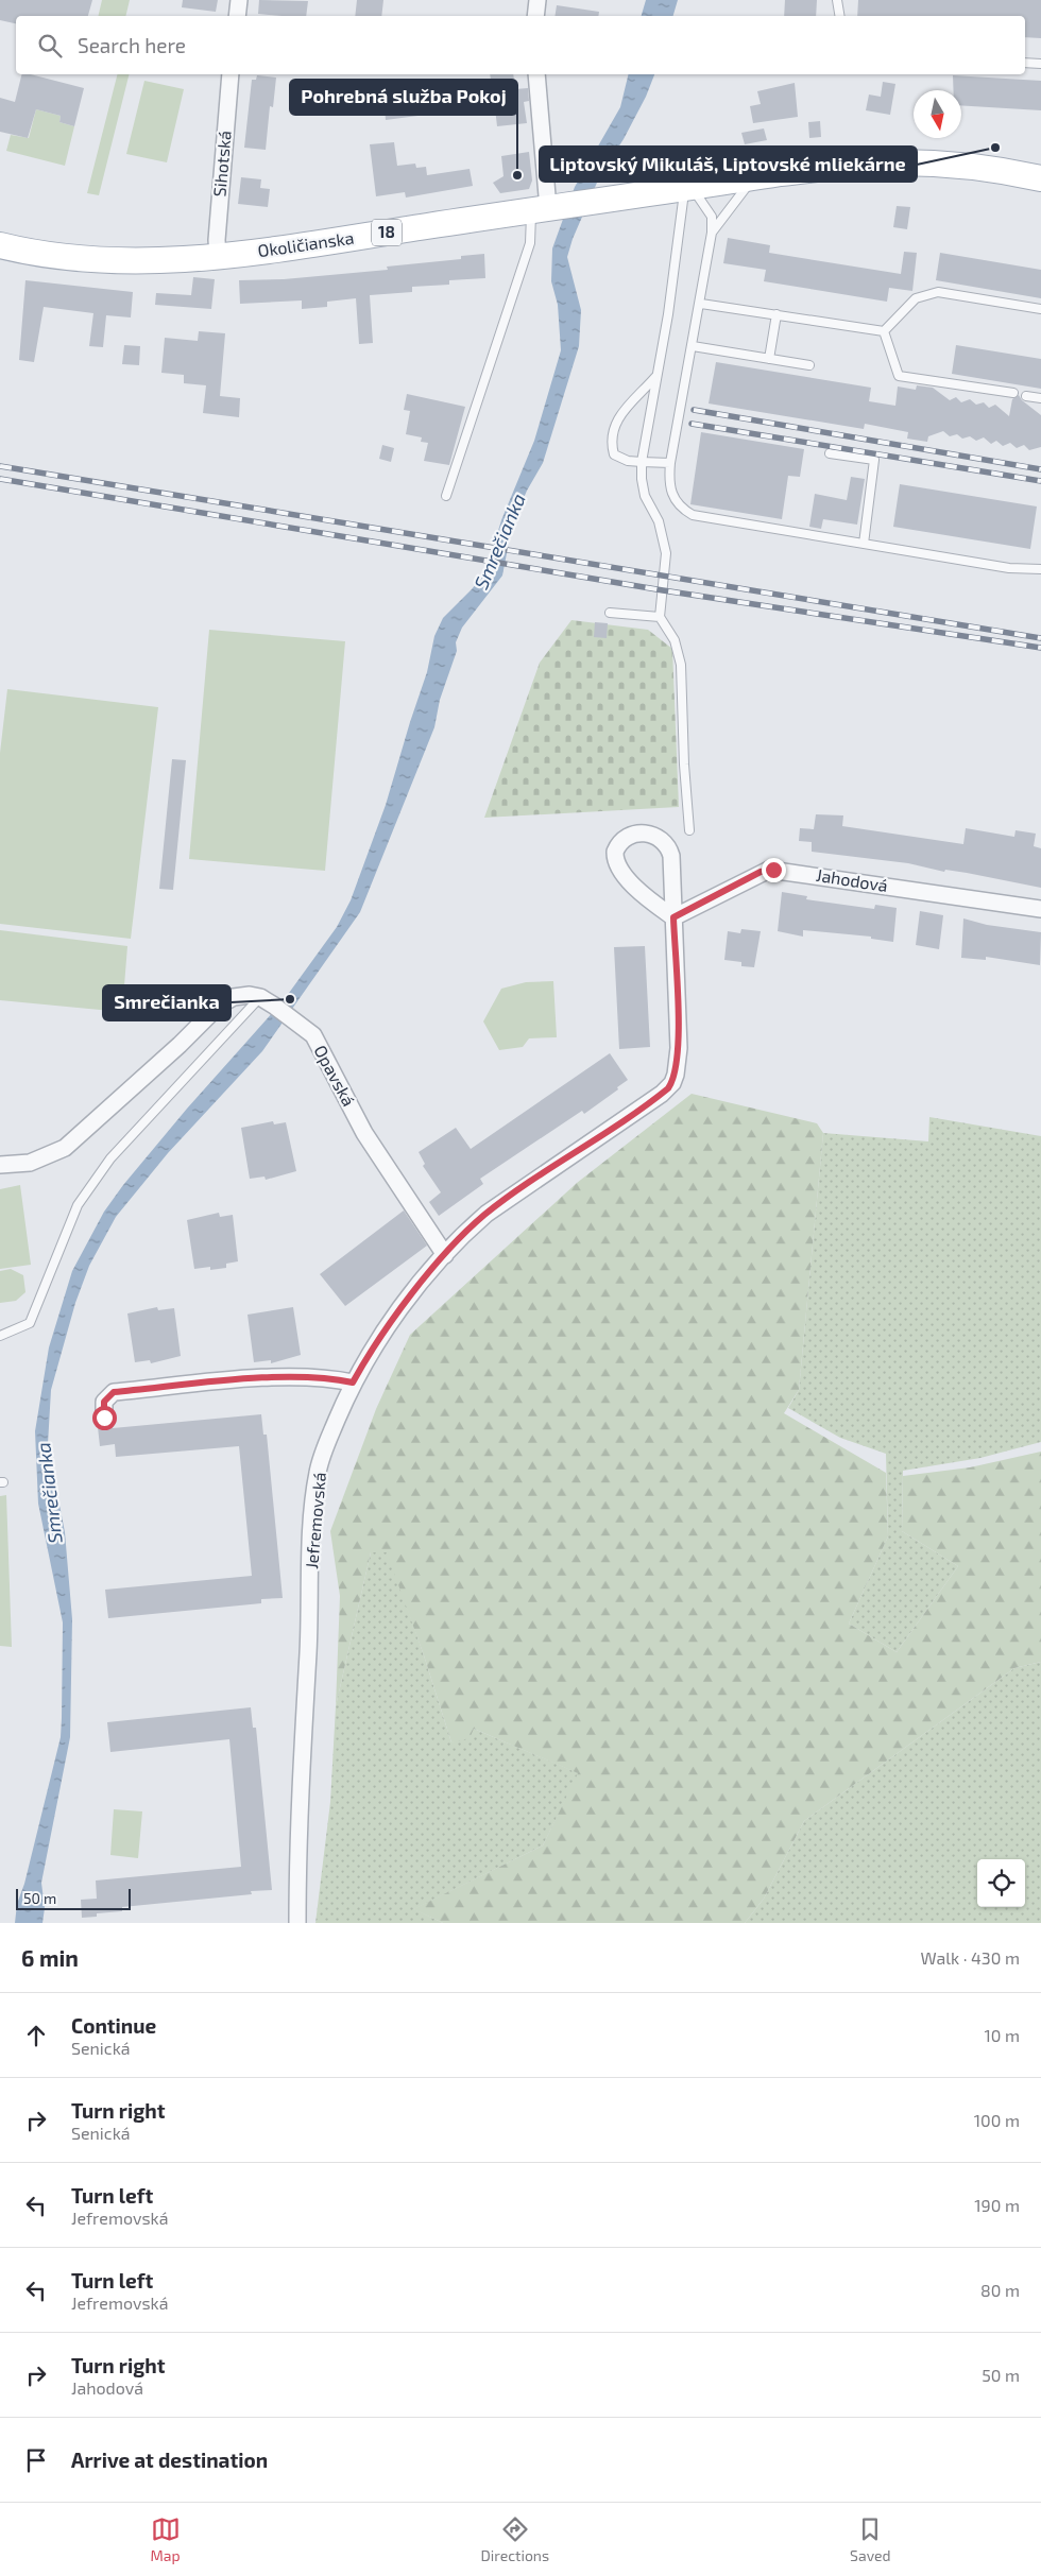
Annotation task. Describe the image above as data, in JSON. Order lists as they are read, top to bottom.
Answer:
{
  "streets": {
    "main road": ["18", "Okoličianska"],
    "street": [
      "Sihotská",
      "Jahodová",
      "Opavská",
      "Jefremovská"
    ]
  },
  "crossings": [
    ["Sihotská", "Okoličianska"],
    ["18", "Okoličianska"],
    ["Jahodová", "Jefremovská"],
    ["Opavská", "Jefremovská"]
  ],
  "water": ["Smrečianka"],
  "places": ["Liptovský Mikuláš, Liptovské mliekárne", "Pohrebná služba Pokoj", "Smrečianka"],
  "scale_bar": "50 m",
  "north": "bottom",
  "page": {
    "search": "Search here",
    "scale": "50 m",
    "heading": ["6 min", "Walk · 430 m"],
    "list": [
      ["Continue", "Senická", "10 m"],
      ["Turn right", "Senická", "100 m"],
      ["Turn left", "Jefremovská", "190 m"],
      ["Turn left", "Jefremovská", "80 m"],
      ["Turn right", "Jahodová", "50 m"],
      "Arrive at destination"
    ],
    "nav": ["Map", "Directions", "Saved"]
  }
}
